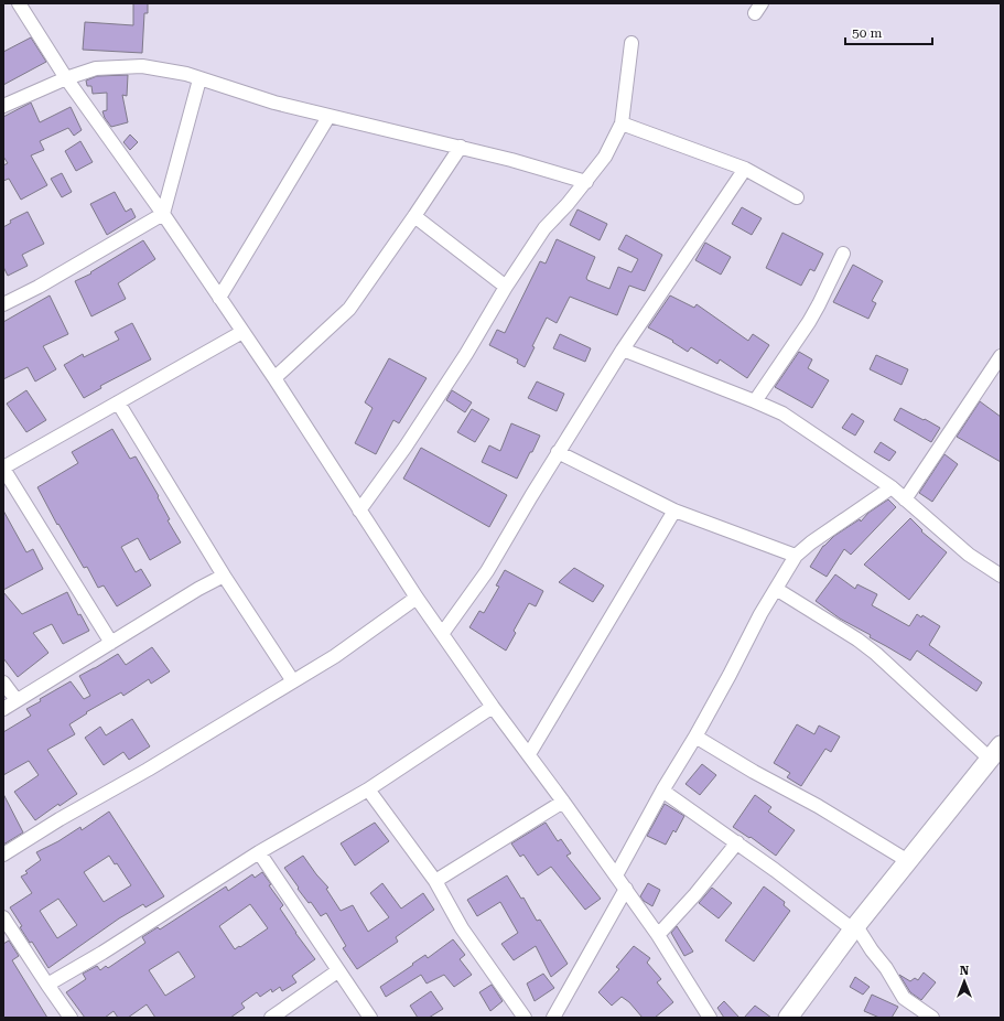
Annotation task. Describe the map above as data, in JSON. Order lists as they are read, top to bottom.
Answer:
{
  "scale_bar": "50 m",
  "north": "top"
}
